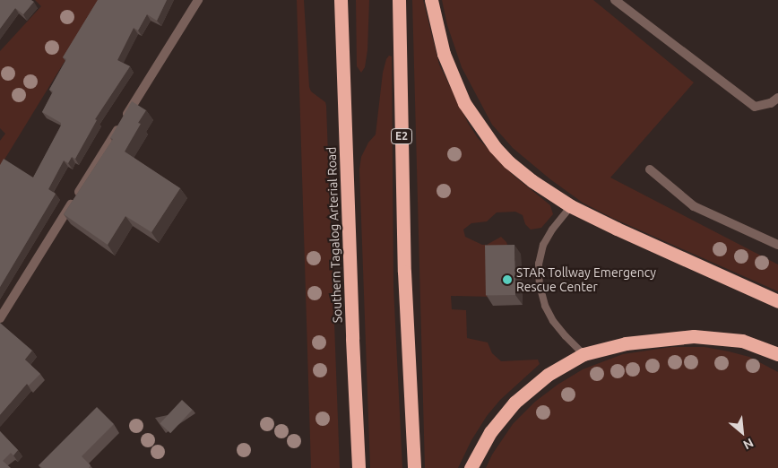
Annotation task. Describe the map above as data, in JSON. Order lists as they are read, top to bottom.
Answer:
{
  "streets": {
    "highway": ["E2", "Southern Tagalog Arterial Road"]
  },
  "places": ["STAR Tollway Emergency Rescue Center"],
  "north": "bottom right"
}
